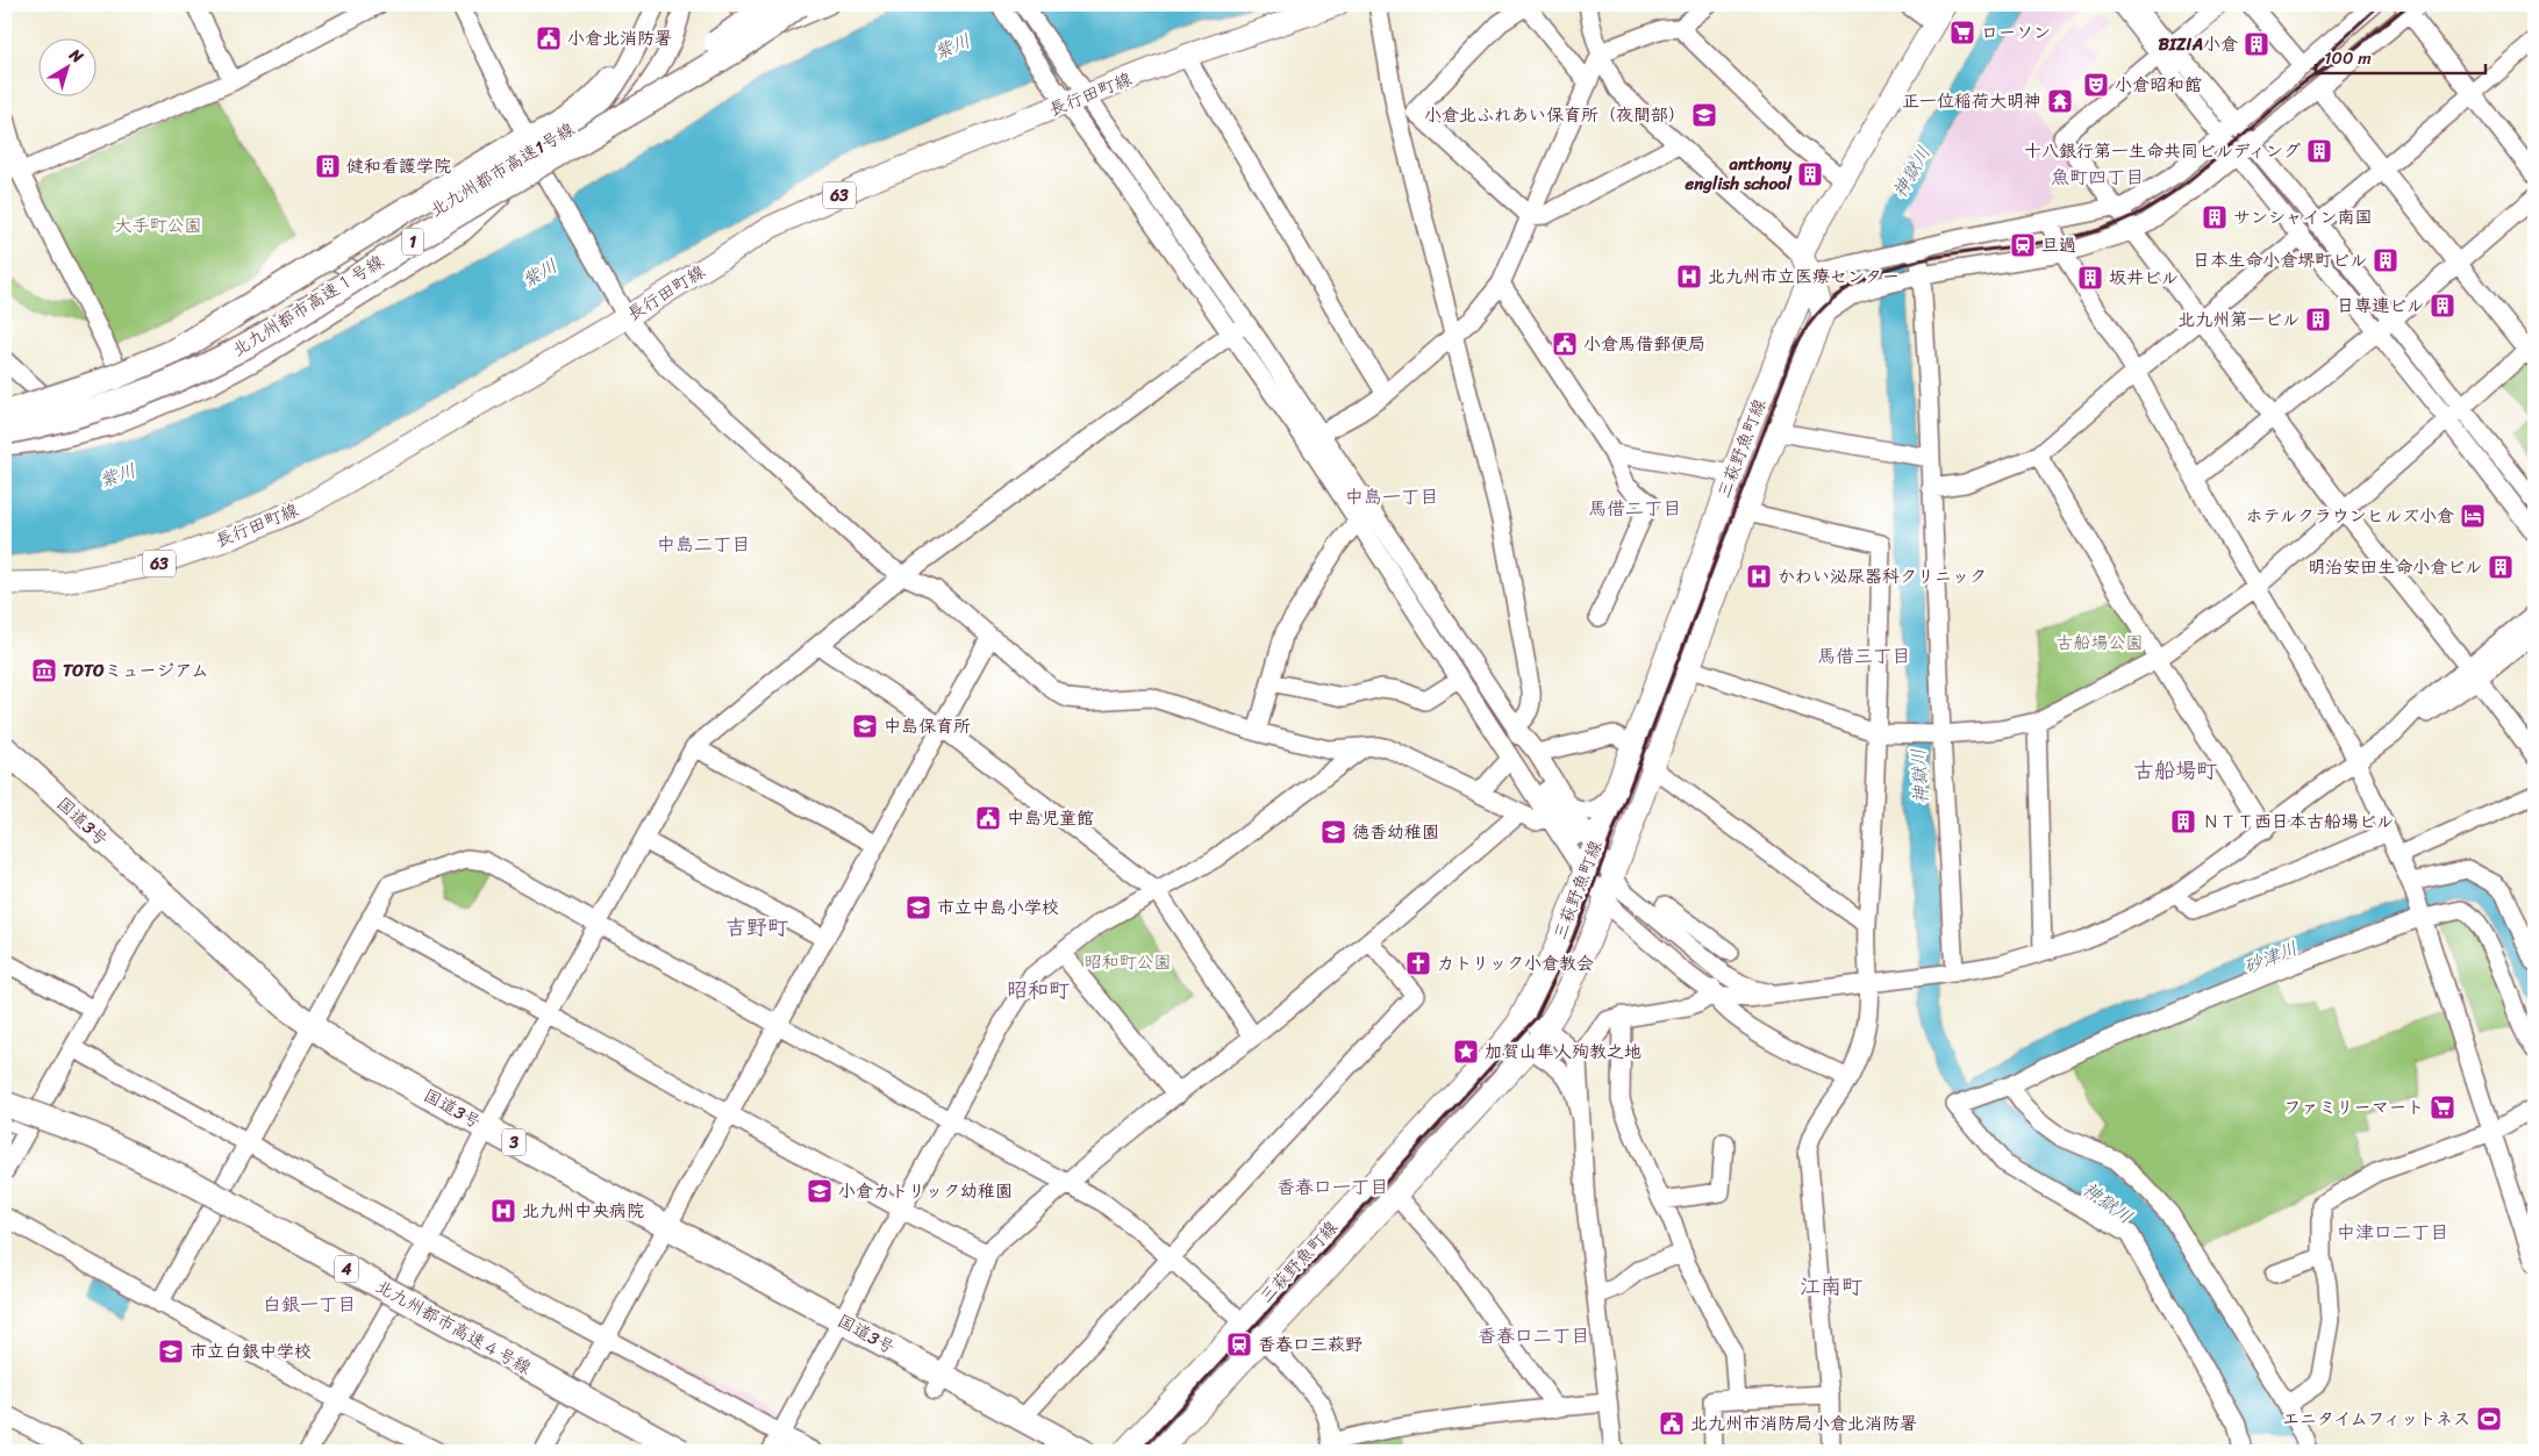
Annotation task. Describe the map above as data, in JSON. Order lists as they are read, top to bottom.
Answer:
{
  "streets": {
    "highway": [
      "北九州都市高速1号線",
      "1",
      "北九州都市高速１号線",
      "国道3号",
      "3",
      "4",
      "北九州都市高速４号線"
    ],
    "main road": ["長行田町線", "63", "三萩野魚町線"]
  },
  "districts": [
    "魚町四丁目",
    "中島一丁目",
    "馬借二丁目",
    "中島二丁目",
    "馬借三丁目",
    "古船場町",
    "吉野町",
    "昭和町",
    "香春口一丁目",
    "中津口二丁目",
    "江南町",
    "白銀一丁目",
    "香春口二丁目"
  ],
  "water": ["紫川", "神獄川", "砂津川"],
  "parks": ["大手町公園", "古船場公園", "昭和町公園"],
  "places": {
    "supermarket": ["ローソン", "ファミリーマート"],
    "public building": [
      "小倉北消防署",
      "小倉馬借郵便局",
      "中島児童館",
      "北九州市消防局小倉北消防署"
    ],
    "building": [
      "BIZIA小倉",
      "十八銀行第一生命共同ビルディング",
      "健和看護学院",
      "anthony english school",
      "サンシャイン南国",
      "日本生命小倉堺町ビル",
      "坂井ビル",
      "日専連ビル",
      "北九州第一ビル",
      "明治安田生命小倉ビル",
      "ＮＴＴ西日本古船場ビル"
    ],
    "theatre": ["小倉昭和館"],
    "temple": ["正一位稲荷大明神"],
    "school or university": [
      "小倉北ふれあい保育所（夜間部）",
      "中島保育所",
      "徳香幼稚園",
      "市立中島小学校",
      "小倉カトリック幼稚園",
      "市立白銀中学校"
    ],
    "station": ["旦過", "香春口三萩野"],
    "hospital": ["北九州市立医療センター", "かわい泌尿器科クリニック", "北九州中央病院"],
    "hotel": ["ホテルクラウンヒルズ小倉"],
    "museum": ["TOTOミュージアム"],
    "church": ["カトリック小倉教会"],
    "place": ["加賀山隼人殉教之地"],
    "sports": ["エニタイムフィットネス"]
  },
  "scale_bar": "100 m",
  "north": "top right"
}
